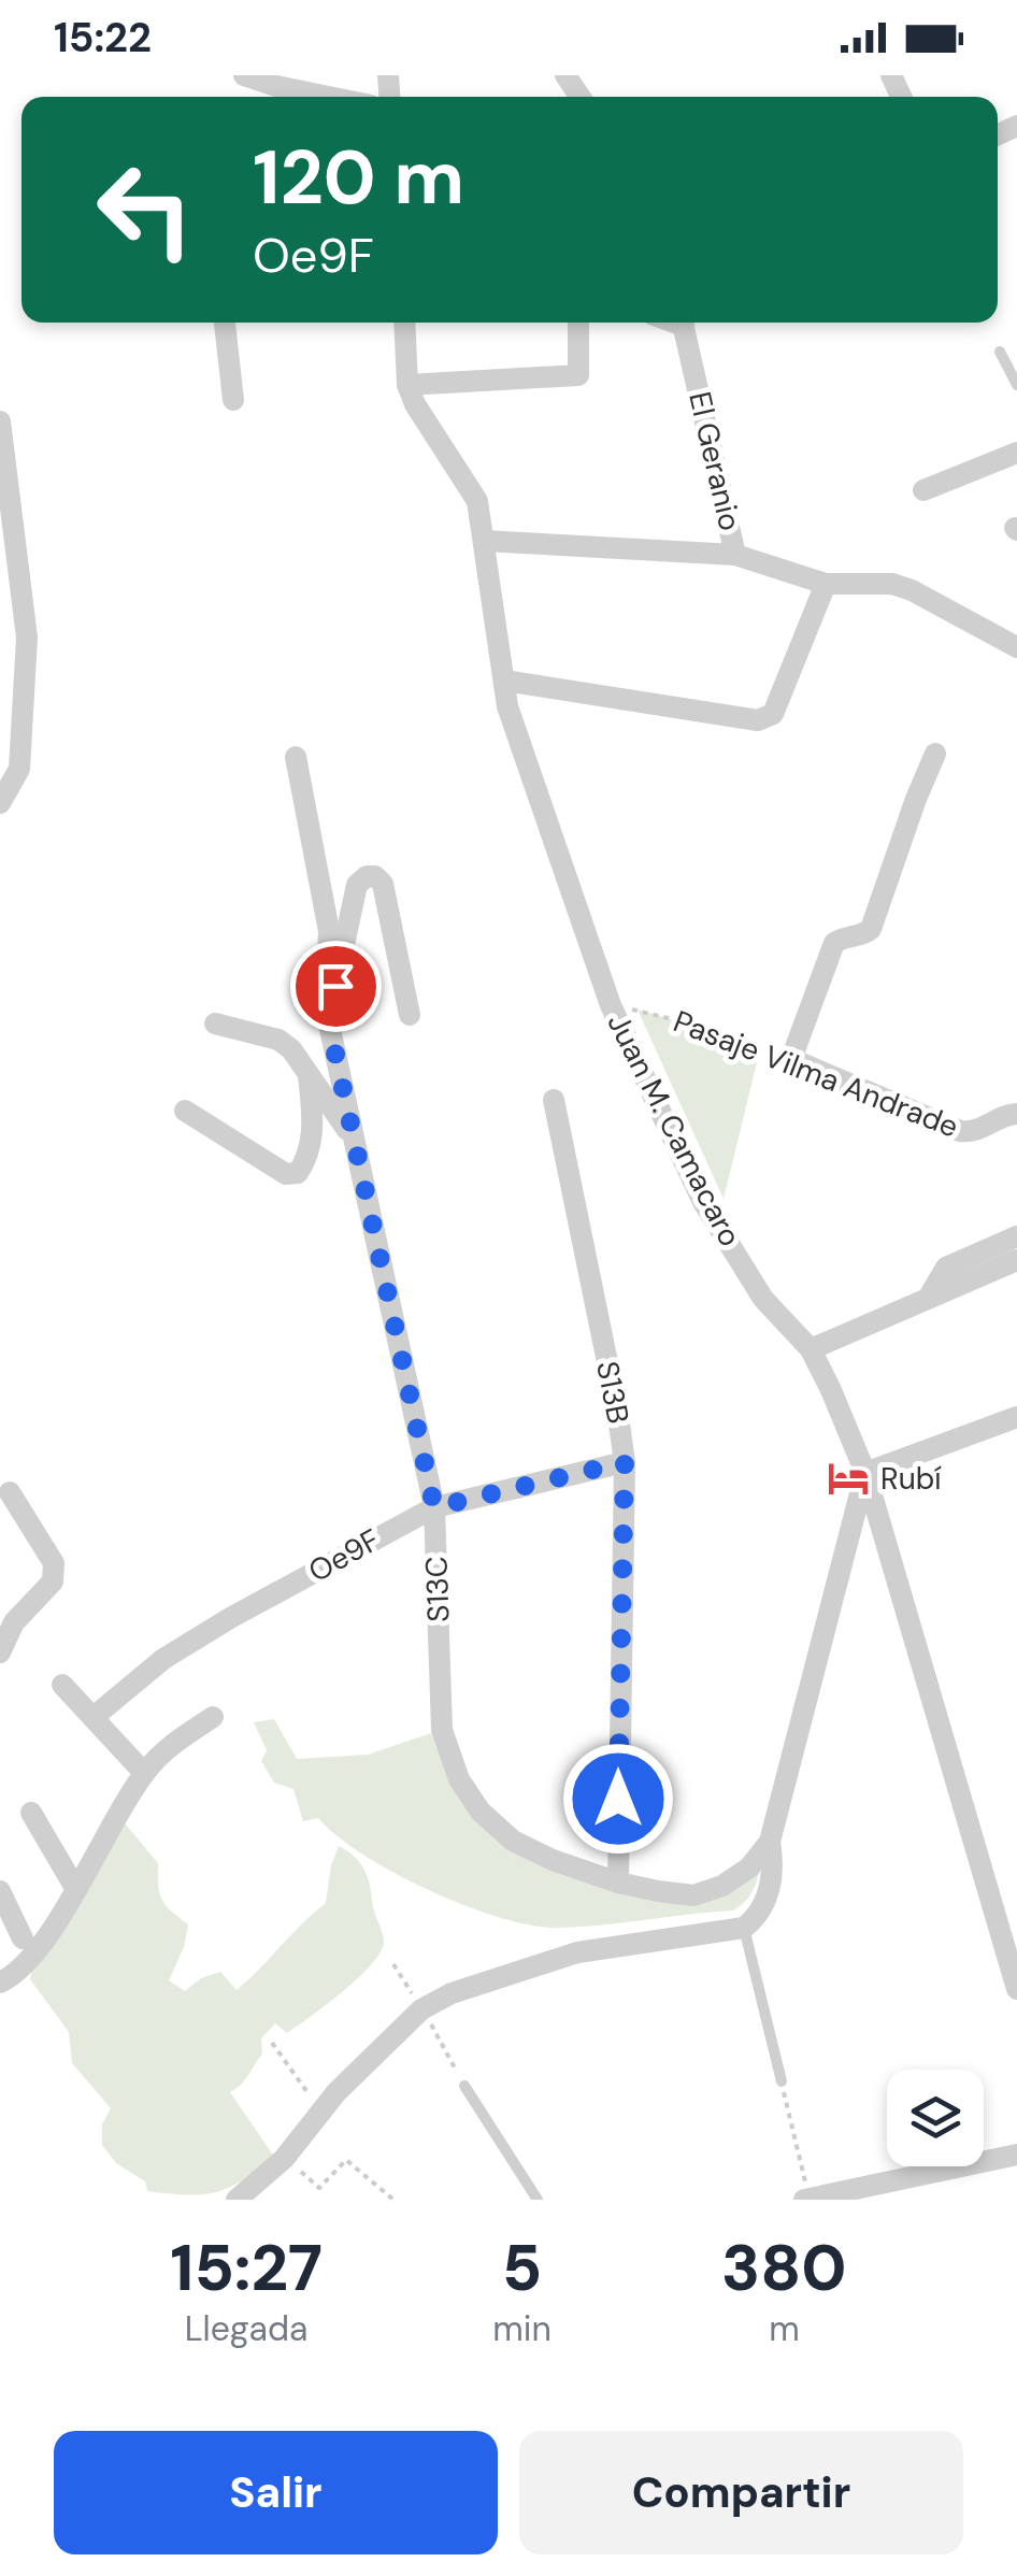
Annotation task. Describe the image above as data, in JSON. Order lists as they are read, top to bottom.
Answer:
{
  "streets": {
    "street": [
      "El Geranio",
      "Pasaje Vilma Andrade",
      "Juan M. Camacaro",
      "S13B",
      "Oe9F",
      "S13C"
    ]
  },
  "crossings": [
    ["Pasaje Vilma Andrade", "Juan M. Camacaro"],
    ["S13B", "Oe9F"],
    ["S13B", "S13C"],
    ["Oe9F", "S13C"]
  ],
  "places": {
    "hotel": ["Rubí"]
  },
  "page": {
    "status": "15:22",
    "turn": ["120 m", "Oe9F"],
    "eta": [
      "15:27",
      "Llegada",
      "5",
      "min",
      "380",
      "m"
    ],
    "buttons": ["Salir", "Compartir"]
  }
}
